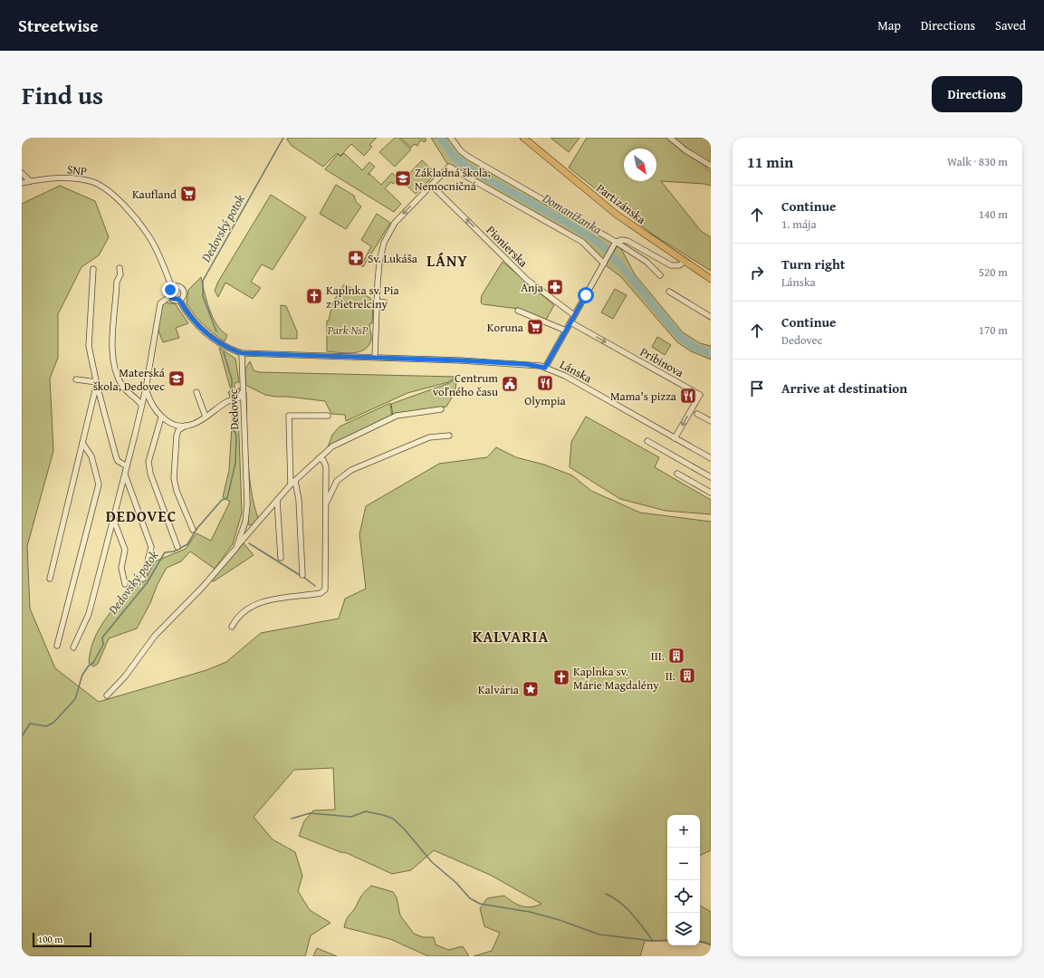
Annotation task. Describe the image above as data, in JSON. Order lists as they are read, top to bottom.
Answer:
{
  "streets": {
    "main road": ["Partizánska"],
    "street": [
      "SNP",
      "Pionierska",
      "Pribinova",
      "Lánska",
      "Dedovec"
    ]
  },
  "crossings": [
    ["Pribinova", "Lánska"],
    ["Lánska", "Dedovec"]
  ],
  "one_way": ["Pionierska"],
  "districts": ["LÁNY", "DEDOVEC", "KALVARIA"],
  "water": ["Domanižanka", "Dedovský potok"],
  "parks": ["Park NsP"],
  "places": {
    "school or university": ["Základná škola, Nemocničná", "Materská škola, Dedovec"],
    "supermarket": ["Kaufland", "Koruna"],
    "pharmacy": ["Sv. Lukáša", "Anja"],
    "church": ["Kaplnka sv. Pia z Pietrelciny", "Kaplnka sv. Márie Magdalény"],
    "restaurant": ["Olympia", "Mama's pizza"],
    "public building": ["Centrum voľného času"],
    "building": ["III.", "II."],
    "place": ["Kalvária"]
  },
  "scale_bar": "100 m",
  "north": "bottom right",
  "page": {
    "header": "Streetwise",
    "nav": ["Map", "Directions", "Saved"],
    "title": "Find us",
    "buttons": "Directions",
    "heading": ["11 min", "Walk · 830 m"],
    "list": [
      ["Continue", "1. mája", "140 m"],
      ["Turn right", "Lánska", "520 m"],
      ["Continue", "Dedovec", "170 m"],
      "Arrive at destination"
    ],
    "map_buttons": ["+", "−"],
    "scale": "100 m"
  }
}
